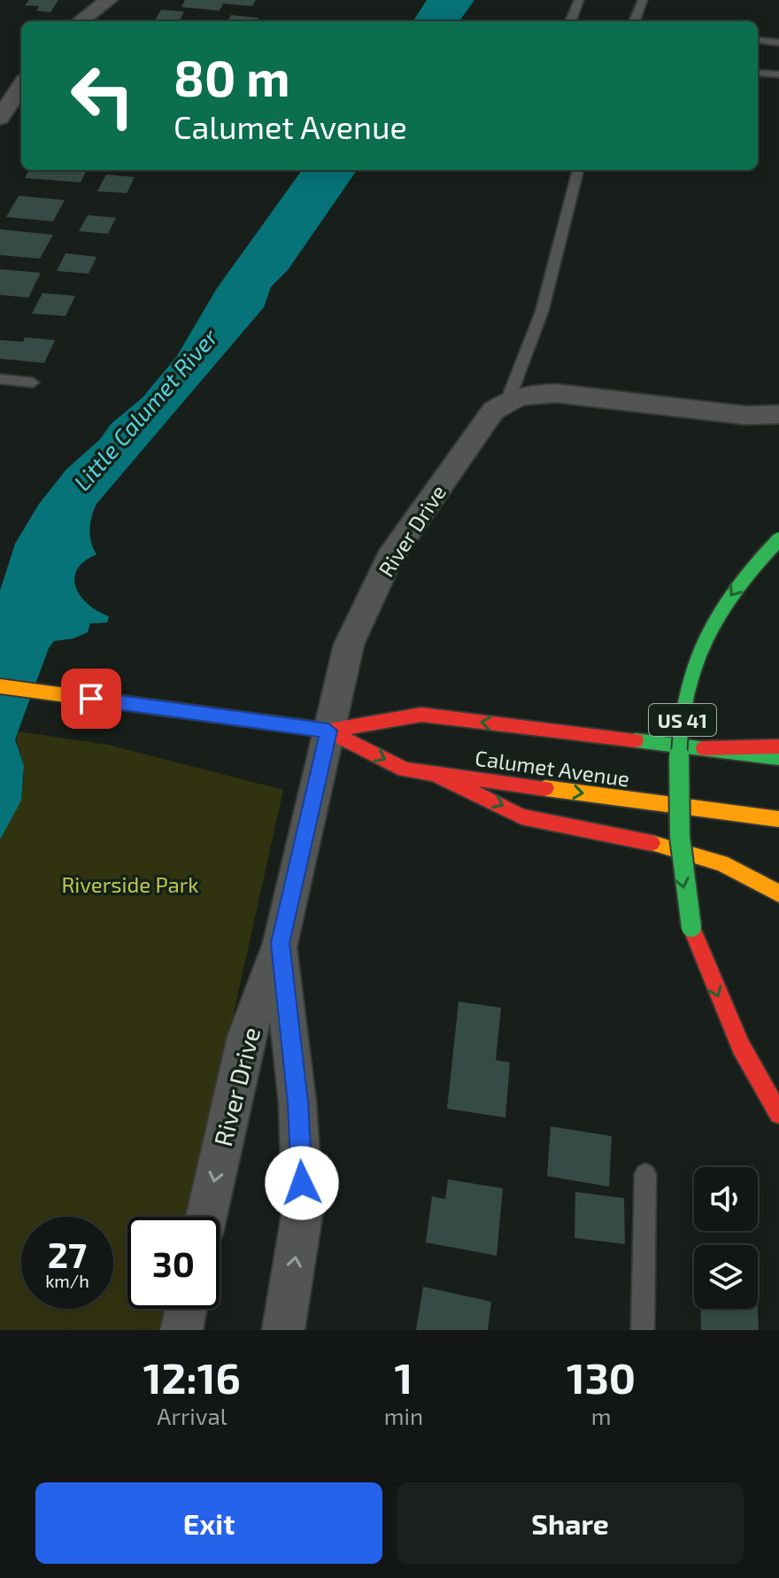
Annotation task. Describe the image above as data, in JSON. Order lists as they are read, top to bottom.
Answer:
{
  "streets": {
    "main road": ["US 41", "Calumet Avenue"],
    "street": ["River Drive"]
  },
  "crossings": [
    ["River Drive", "Calumet Avenue"]
  ],
  "water": ["Little Calumet River"],
  "parks": ["Riverside Park"],
  "page": {
    "turn": ["80 m", "Calumet Avenue"],
    "speed": "27 km/h",
    "limit": "30",
    "eta": [
      "12:16",
      "Arrival",
      "1",
      "min",
      "130",
      "m"
    ],
    "buttons": ["Exit", "Share"]
  }
}
